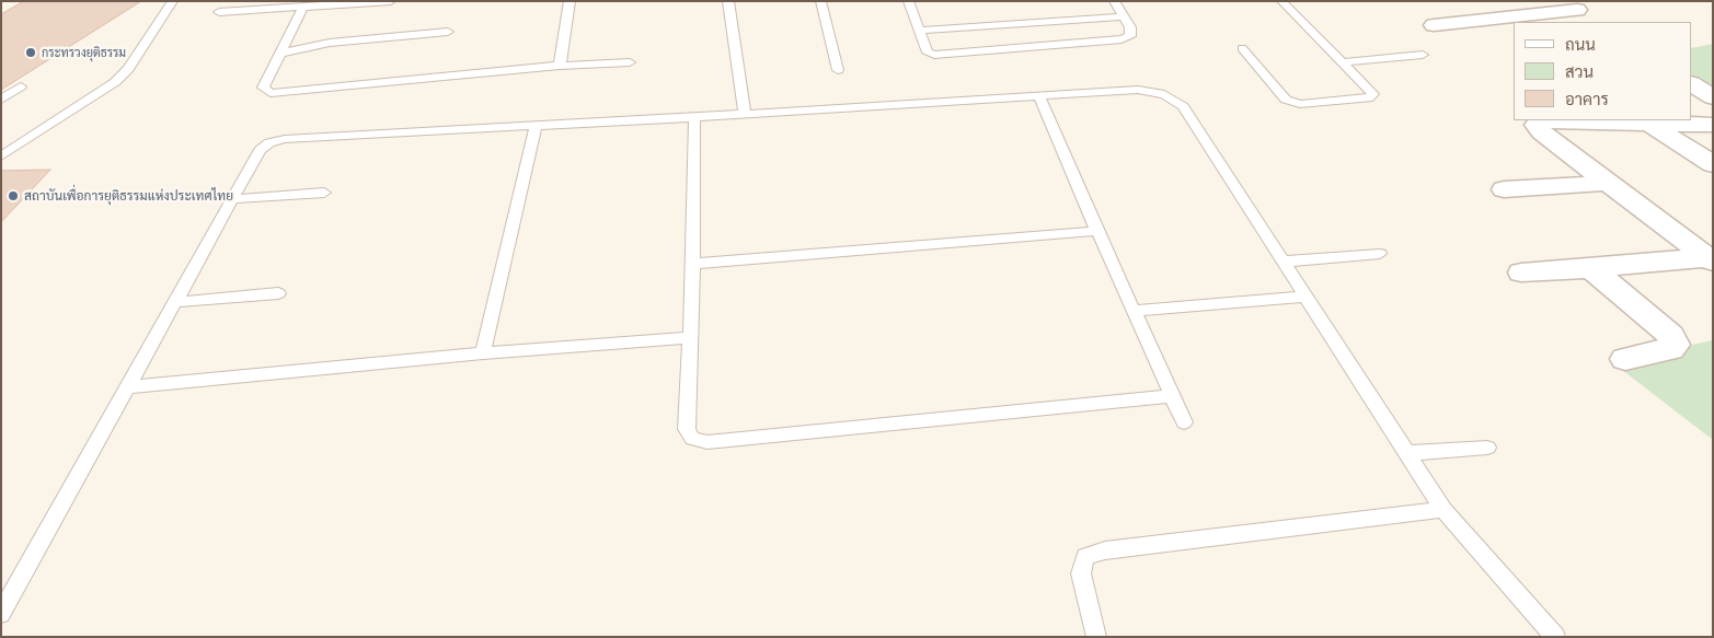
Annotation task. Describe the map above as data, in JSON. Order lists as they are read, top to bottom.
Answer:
{
  "places": ["กระทรวงยุติธรรม", "สถาบันเพื่อการยุติธรรมแห่งประเทศไทย"],
  "legend": ["ถนน", "สวน", "อาคาร"]
}
